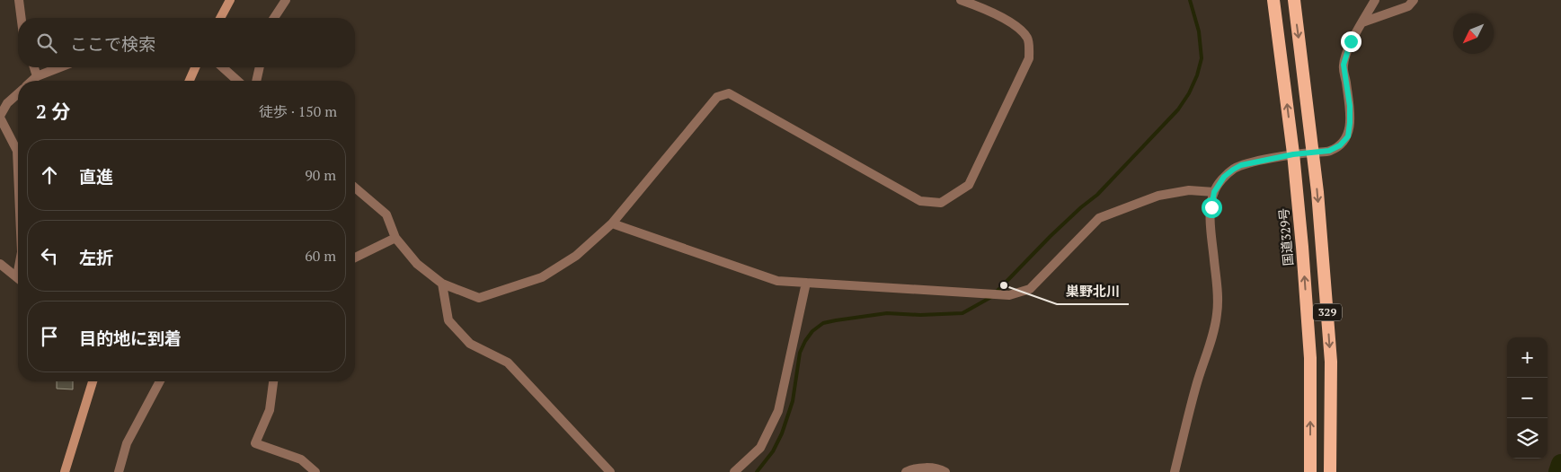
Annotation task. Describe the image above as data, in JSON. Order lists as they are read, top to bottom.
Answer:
{
  "streets": {
    "highway": ["国道329号", "329"]
  },
  "places": ["巣野北川"],
  "north": "bottom left",
  "page": {
    "search": "ここで検索",
    "heading": ["2 分", "徒歩 · 150 m"],
    "list": [
      ["直進", "90 m"],
      ["左折", "60 m"],
      "目的地に到着"
    ],
    "map_buttons": ["+", "−"]
  }
}
